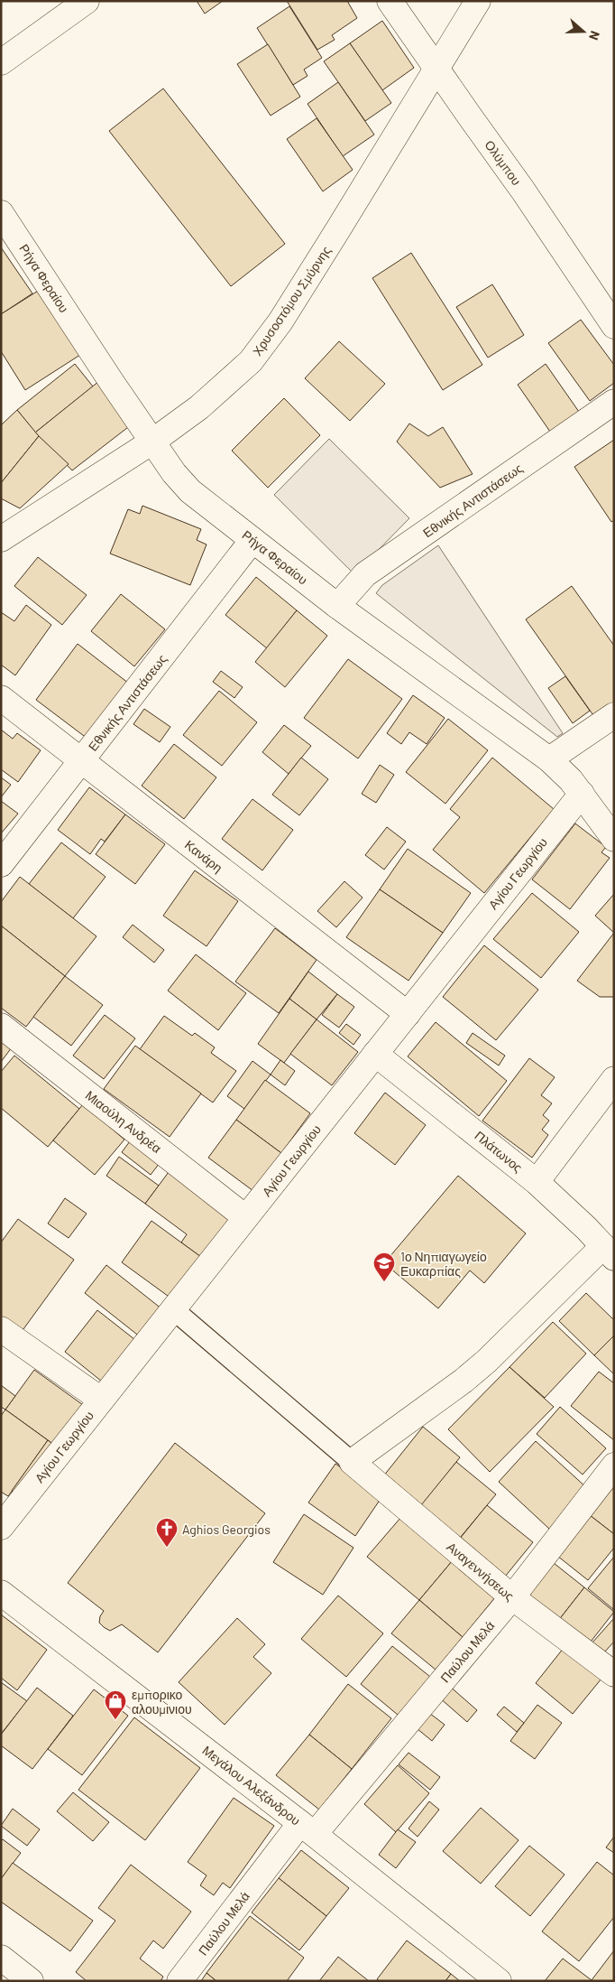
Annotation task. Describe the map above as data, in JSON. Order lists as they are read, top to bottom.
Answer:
{
  "streets": {
    "street": [
      "Ολύμπου",
      "Ρήγα Φεραίου",
      "Χρυσοστόμου Σμύρνης",
      "Εθνικής Αντιστάσεως",
      "Κανάρη",
      "Αγίου Γεωργίου",
      "Μιαούλη Ανδρέα",
      "Πλάτωνος",
      "Αναγεννήσεως",
      "Παύλου Μελά",
      "Μεγάλου Αλεξάνδρου"
    ]
  },
  "crossings": [
    ["Ολύμπου", "Χρυσοστόμου Σμύρνης"],
    ["Ρήγα Φεραίου", "Χρυσοστόμου Σμύρνης"],
    ["Ρήγα Φεραίου", "Εθνικής Αντιστάσεως"],
    ["Ρήγα Φεραίου", "Αγίου Γεωργίου"],
    ["Εθνικής Αντιστάσεως", "Κανάρη"],
    ["Κανάρη", "Αγίου Γεωργίου"],
    ["Αγίου Γεωργίου", "Μιαούλη Ανδρέα"],
    ["Αγίου Γεωργίου", "Πλάτωνος"],
    ["Αναγεννήσεως", "Παύλου Μελά"],
    ["Παύλου Μελά", "Μεγάλου Αλεξάνδρου"]
  ],
  "places": {
    "school or university": ["1ο Νηπιαγωγείο Ευκαρπίας"],
    "church": ["Aghios Georgios"],
    "shop": ["εμπορικο αλουμινιου"]
  },
  "north": "right"
}
